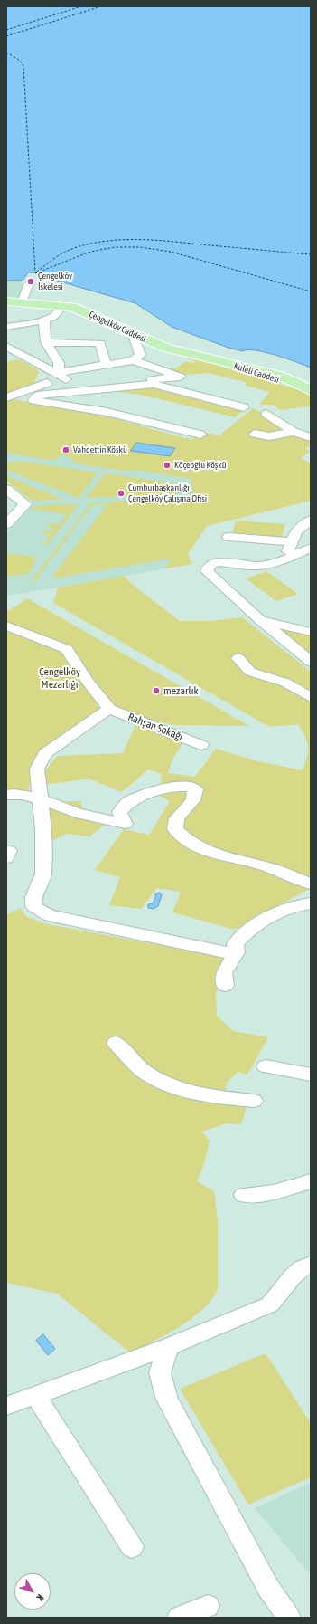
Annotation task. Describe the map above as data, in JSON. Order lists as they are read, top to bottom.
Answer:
{
  "streets": {
    "main road": ["Çengelköy Caddesi", "Kuleli Caddesi"],
    "street": ["Rahşan Sokağı"]
  },
  "crossings": [
    ["Çengelköy Caddesi", "Kuleli Caddesi"]
  ],
  "parks": ["Çengelköy Mezarlığı"],
  "places": [
    "Çengelköy İskelesi",
    "Vahdettin Köşkü",
    "Köçeoğlu Köşkü",
    "Cumhurbaşkanlığı Çengelköy Çalışma Ofisi",
    "mezarlık"
  ],
  "north": "bottom right"
}
